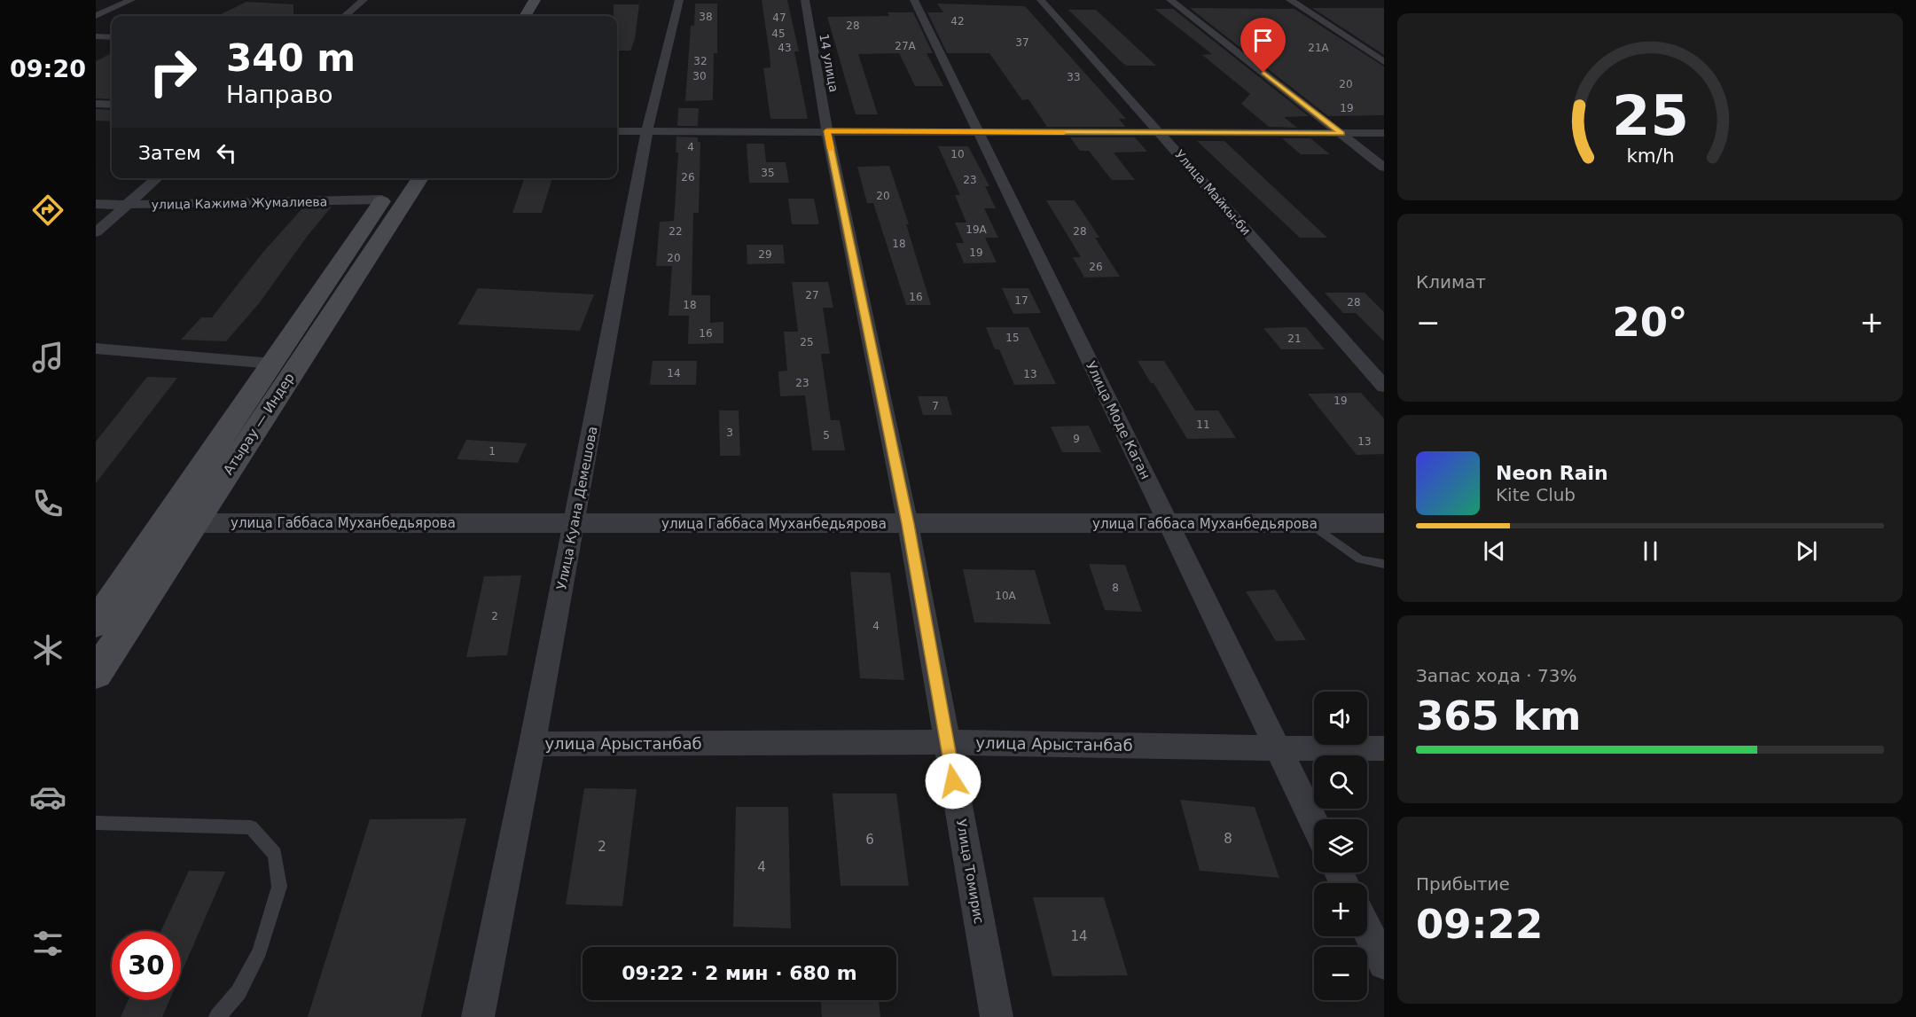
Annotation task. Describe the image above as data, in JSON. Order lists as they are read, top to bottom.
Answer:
{
  "streets": {
    "main road": ["Атырау — Индер"],
    "street": [
      "14 улица",
      "Улица Майкы-би",
      "улица Кажима Жумалиева",
      "Улица Моде Каган",
      "Улица Куана Демешова",
      "улица Габбаса Муханбедьярова",
      "улица Арыстанбаб",
      "Улица Томирис"
    ]
  },
  "crossings": [
    ["14 улица", "Улица Томирис"],
    ["улица Кажима Жумалиева", "Атырау — Индер"],
    ["Улица Моде Каган", "улица Габбаса Муханбедьярова"],
    ["Улица Моде Каган", "улица Арыстанбаб"],
    ["Атырау — Индер", "улица Габбаса Муханбедьярова"],
    ["Улица Куана Демешова", "улица Габбаса Муханбедьярова"],
    ["Улица Куана Демешова", "улица Арыстанбаб"],
    ["улица Габбаса Муханбедьярова", "Улица Томирис"],
    ["улица Арыстанбаб", "Улица Томирис"]
  ],
  "house_numbers": [
    "38",
    "47",
    "42",
    "28",
    "45",
    "37",
    "27А",
    "43",
    "21А",
    "32",
    "30",
    "33",
    "20",
    "19",
    "4",
    "10",
    "35",
    "26",
    "23",
    "20",
    "19А",
    "22",
    "28",
    "18",
    "19",
    "29",
    "20",
    "26",
    "27",
    "16",
    "17",
    "28",
    "18",
    "16",
    "15",
    "21",
    "25",
    "14",
    "13",
    "23",
    "19",
    "7",
    "11",
    "3",
    "5",
    "9",
    "13",
    "1",
    "8",
    "10А",
    "2",
    "4",
    "8",
    "6",
    "2",
    "4",
    "14"
  ],
  "page": {
    "tabs": "09:20",
    "turn": ["340 m", "Направо"],
    "then": "Затем",
    "tile": [
      "Климат",
      ["Запас хода · 73%", "365 km"],
      ["Прибытие", "09:22"]
    ],
    "heat": ["−", "20°", "+"],
    "song": ["Neon Rain", "Kite Club"],
    "map_buttons": ["+", "−"],
    "limit": "30",
    "trip": "09:22 · 2 мин · 680 m",
    "gauge": ["25", "km/h"]
  }
}
